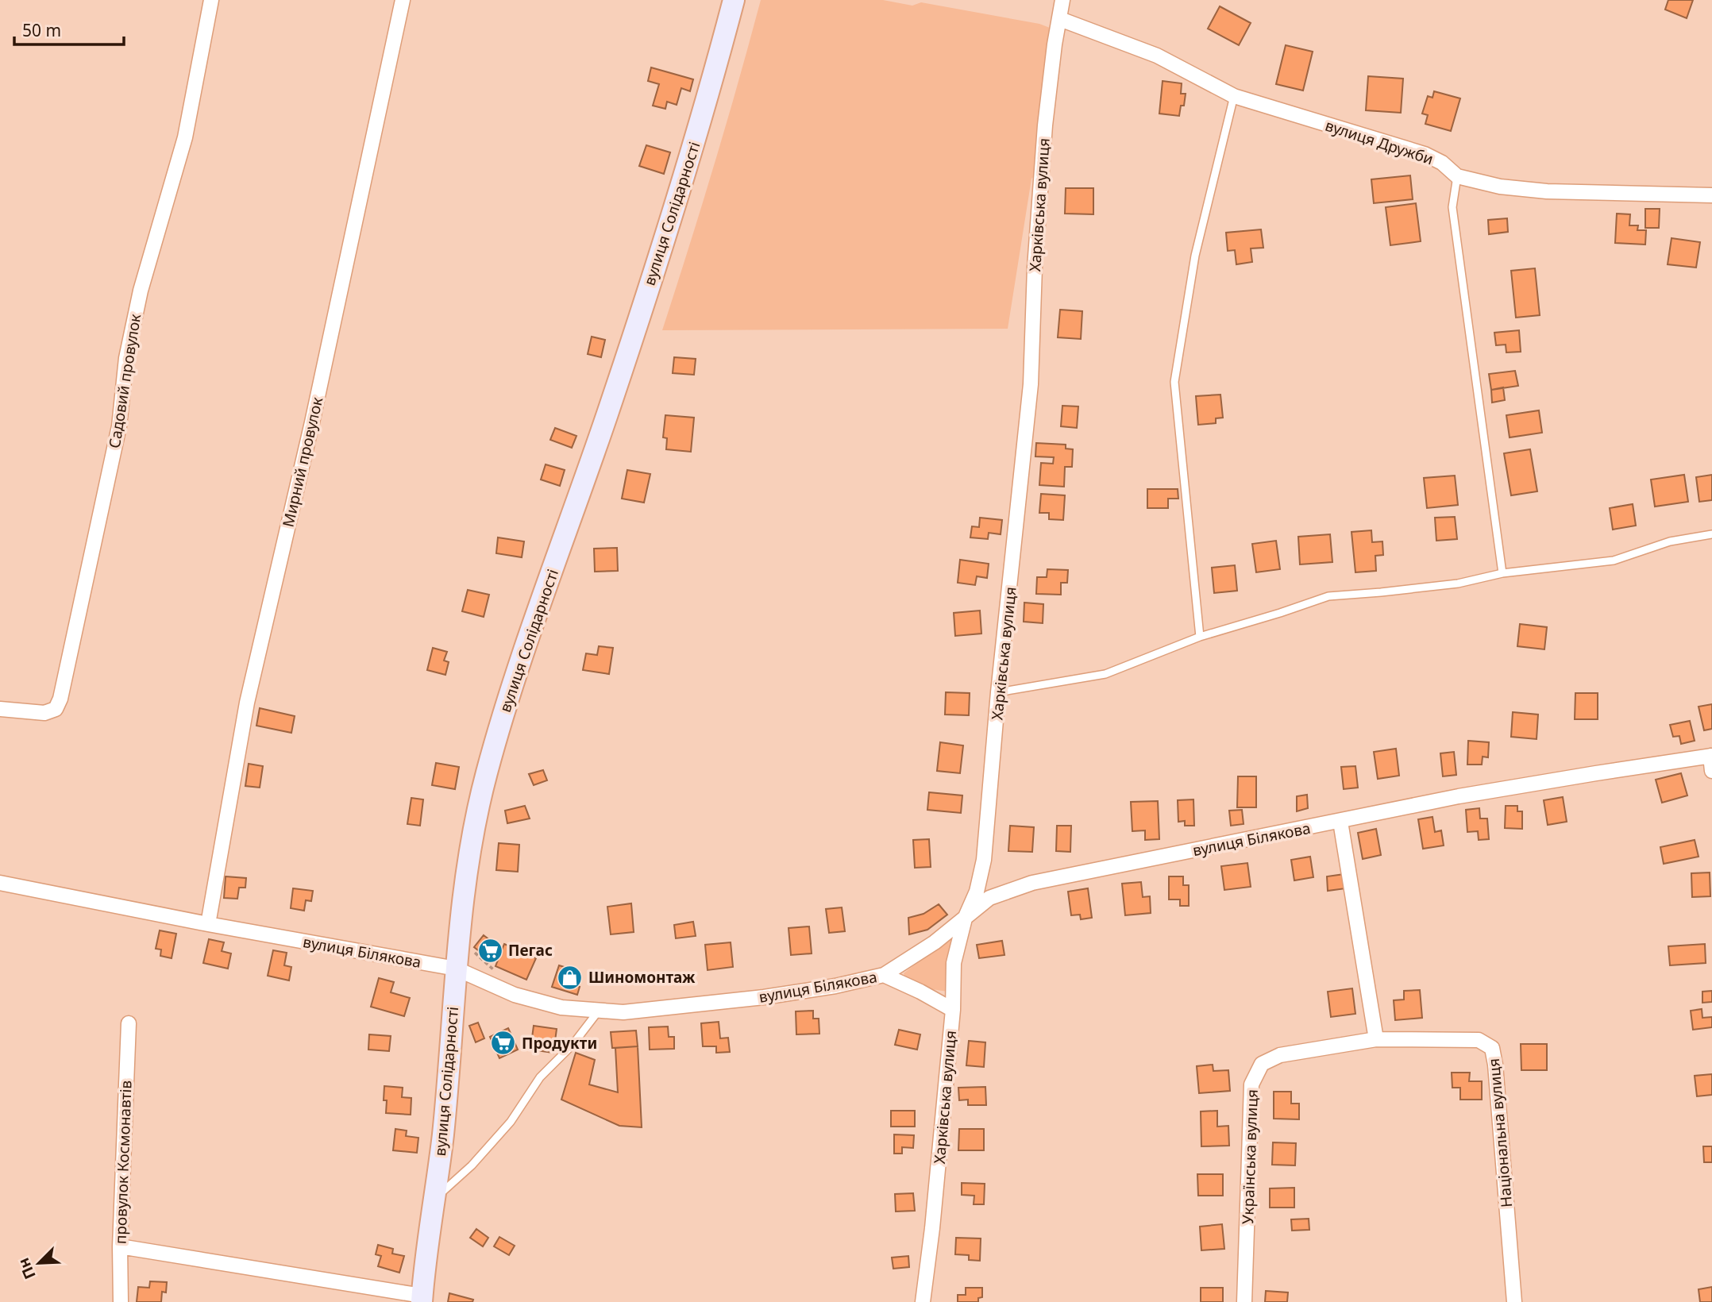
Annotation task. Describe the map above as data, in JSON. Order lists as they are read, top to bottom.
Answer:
{
  "streets": {
    "main road": ["вулиця Солідарності"],
    "street": [
      "вулиця Дружби",
      "Харківська вулиця",
      "Садовий провулок",
      "Мирний провулок",
      "вулиця Білякова",
      "Національна вулиця",
      "Українська вулиця",
      "провулок Космонавтів"
    ]
  },
  "crossings": [
    ["вулиця Дружби", "Харківська вулиця"],
    ["Харківська вулиця", "вулиця Білякова"],
    ["вулиця Солідарності", "вулиця Білякова"],
    ["Мирний провулок", "вулиця Білякова"],
    ["Національна вулиця", "Українська вулиця"]
  ],
  "places": {
    "supermarket": ["Пегас", "Продукти"],
    "shop": ["Шиномонтаж"]
  },
  "scale_bar": "50 m",
  "north": "bottom left"
}
